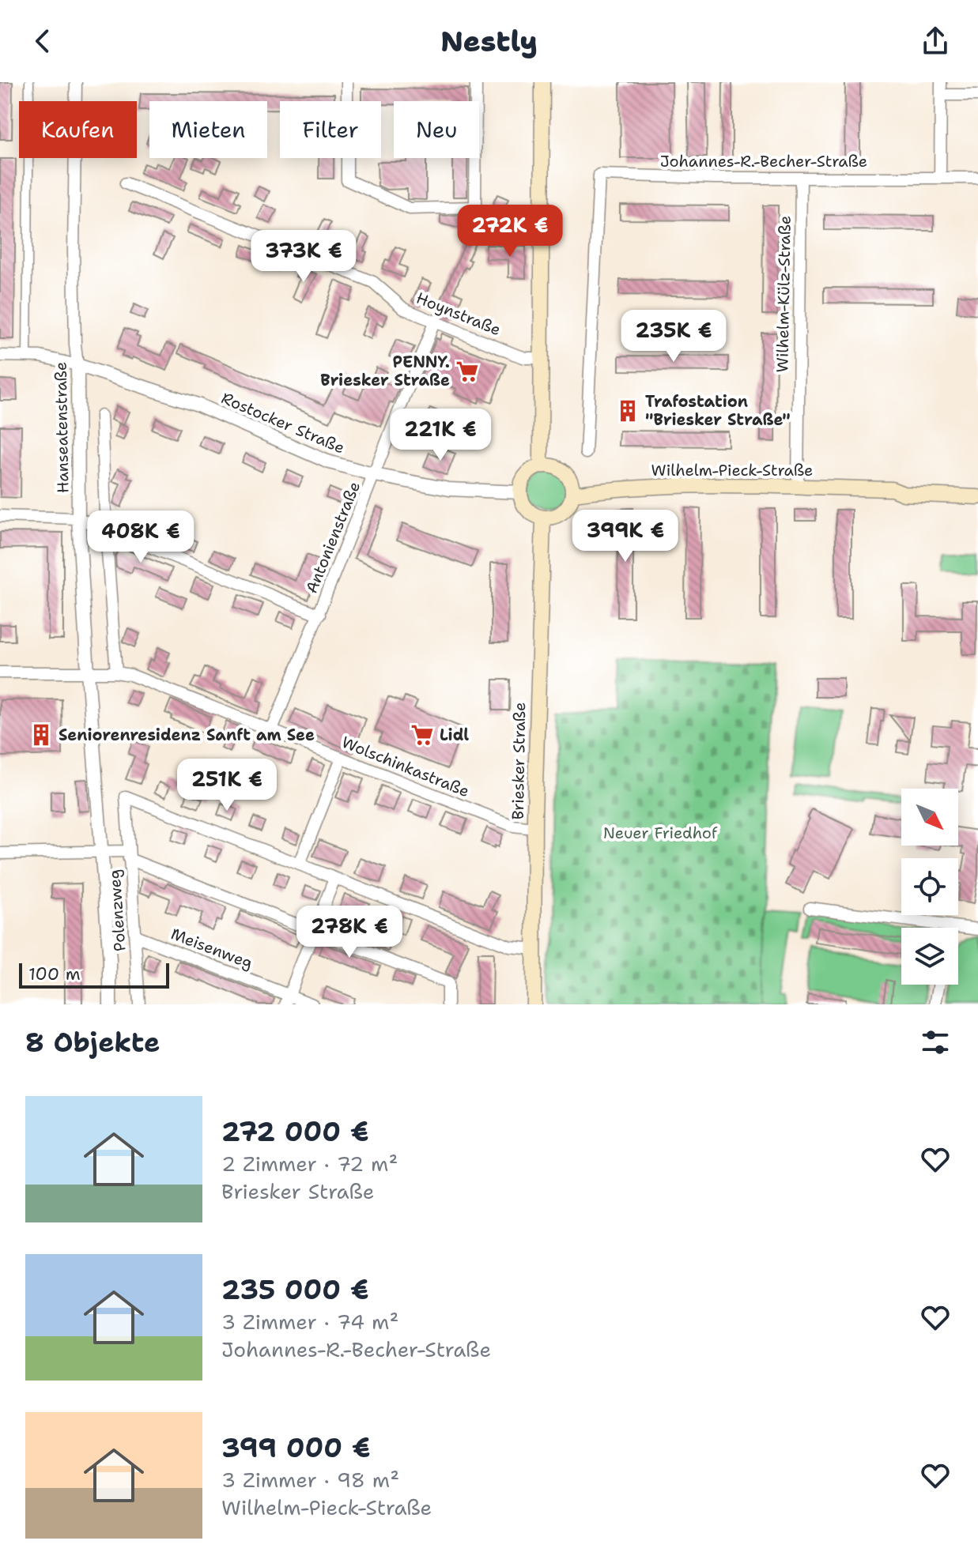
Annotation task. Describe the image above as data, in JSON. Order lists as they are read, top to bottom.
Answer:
{
  "streets": {
    "main road": ["Wilhelm-Pieck-Straße", "Briesker Straße"],
    "street": [
      "Johannes-R.-Becher-Straße",
      "Wilhelm-Külz-Straße",
      "Hoynstraße",
      "Rostocker Straße",
      "Hanseatenstraße",
      "Antonienstraße",
      "Wolschinkastraße",
      "Polenzweg",
      "Meisenweg"
    ]
  },
  "crossings": [
    ["Johannes-R.-Becher-Straße", "Wilhelm-Külz-Straße"],
    ["Wilhelm-Külz-Straße", "Wilhelm-Pieck-Straße"],
    ["Hoynstraße", "Antonienstraße"],
    ["Rostocker Straße", "Hanseatenstraße"],
    ["Rostocker Straße", "Wilhelm-Pieck-Straße"],
    ["Rostocker Straße", "Antonienstraße"],
    ["Rostocker Straße", "Briesker Straße"],
    ["Hanseatenstraße", "Wolschinkastraße"],
    ["Hanseatenstraße", "Polenzweg"],
    ["Wilhelm-Pieck-Straße", "Briesker Straße"],
    ["Antonienstraße", "Wolschinkastraße"],
    ["Briesker Straße", "Wolschinkastraße"],
    ["Polenzweg", "Meisenweg"]
  ],
  "parks": ["Neuer Friedhof"],
  "places": {
    "supermarket": ["PENNY. Briesker Straße", "Lidl"],
    "building": ["Trafostation \"Briesker Straße\"", "Seniorenresidenz Sanft am See"]
  },
  "scale_bar": "100 m",
  "north": "bottom right",
  "page": {
    "header": "Nestly",
    "chip": [
      "Kaufen",
      "Mieten",
      "Filter",
      "Neu"
    ],
    "price": [
      "272K €",
      "373K €",
      "235K €",
      "221K €",
      "399K €",
      "408K €",
      "251K €",
      "278K €"
    ],
    "scale": "100 m",
    "heading": "8 Objekte",
    "list": [
      {
        "name": "272 000 €",
        "note": "2 Zimmer · 72 m² · Briesker Straße"
      },
      {
        "name": "235 000 €",
        "note": "3 Zimmer · 74 m² · Johannes-R.-Becher-Straße"
      },
      {
        "name": "399 000 €",
        "note": "3 Zimmer · 98 m² · Wilhelm-Pieck-Straße"
      }
    ]
  }
}
